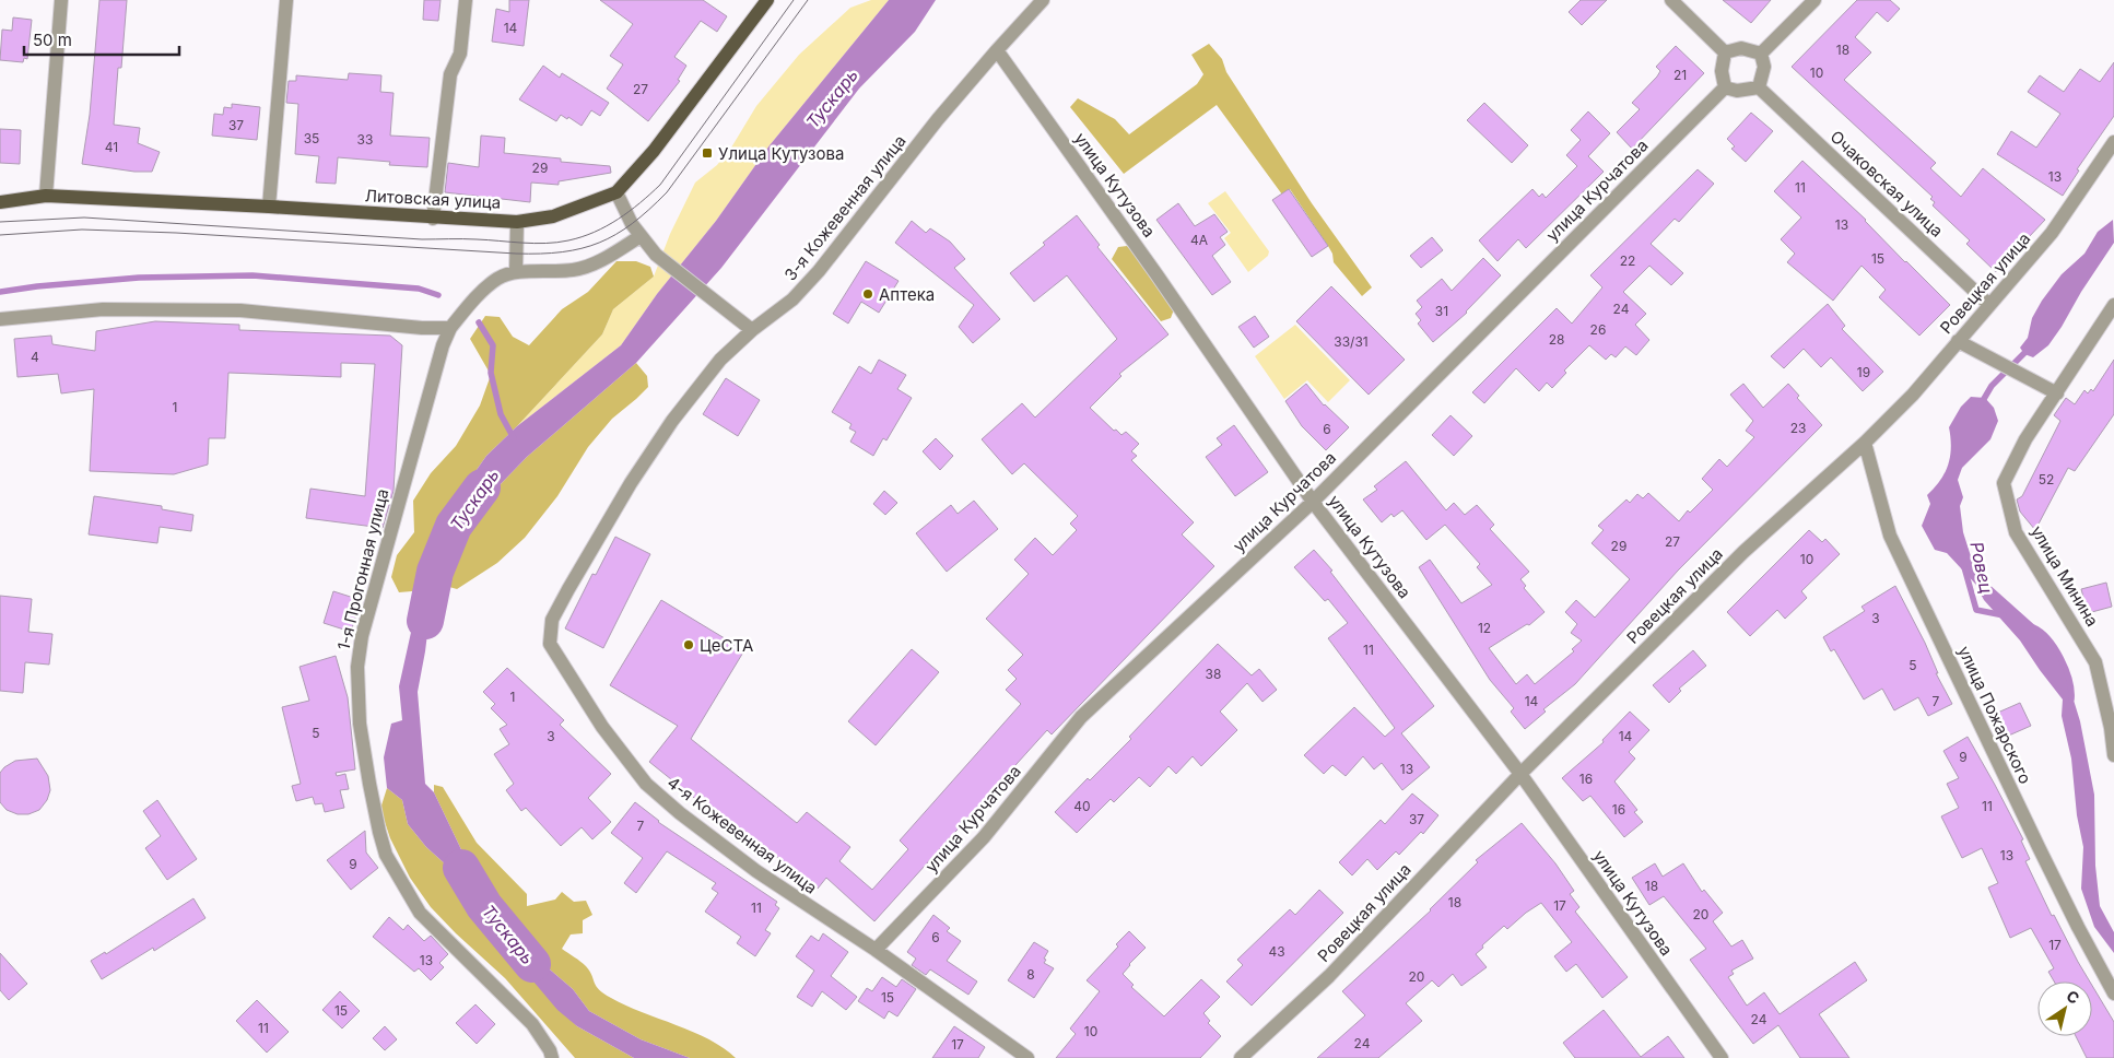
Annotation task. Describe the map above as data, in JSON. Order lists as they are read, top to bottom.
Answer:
{
  "streets": {
    "main road": ["Литовская улица"],
    "street": [
      "Очаковская улица",
      "улица Кутузова",
      "улица Курчатова",
      "3-я Кожевенная улица",
      "Ровецкая улица",
      "1-я Прогонная улица",
      "улица Минина",
      "улица Пожарского",
      "4-я Кожевенная улица"
    ]
  },
  "crossings": [
    ["Очаковская улица", "улица Курчатова"],
    ["Очаковская улица", "Ровецкая улица"],
    ["улица Кутузова", "улица Курчатова"],
    ["улица Кутузова", "3-я Кожевенная улица"],
    ["улица Кутузова", "Ровецкая улица"],
    ["улица Курчатова", "4-я Кожевенная улица"],
    ["3-я Кожевенная улица", "4-я Кожевенная улица"],
    ["Ровецкая улица", "улица Пожарского"]
  ],
  "water": ["Тускарь", "Ровец"],
  "places": {
    "transit": ["Улица Кутузова"],
    "other": ["Аптека", "ЦеСТА"]
  },
  "house_numbers": [
    "14",
    "18",
    "10",
    "21",
    "27",
    "37",
    "35",
    "33",
    "41",
    "29",
    "13",
    "11",
    "13",
    "4А",
    "15",
    "22",
    "24",
    "31",
    "26",
    "28",
    "33/31",
    "4",
    "19",
    "1",
    "23",
    "6",
    "52",
    "27",
    "29",
    "10",
    "3",
    "12",
    "11",
    "5",
    "38",
    "1",
    "14",
    "7",
    "5",
    "3",
    "14",
    "9",
    "13",
    "16",
    "40",
    "11",
    "16",
    "37",
    "7",
    "13",
    "9",
    "18",
    "18",
    "17",
    "11",
    "20",
    "6",
    "17",
    "43",
    "13",
    "8",
    "20",
    "15",
    "15",
    "24",
    "11",
    "10",
    "24",
    "17"
  ],
  "scale_bar": "50 m",
  "north": "top right"
}
